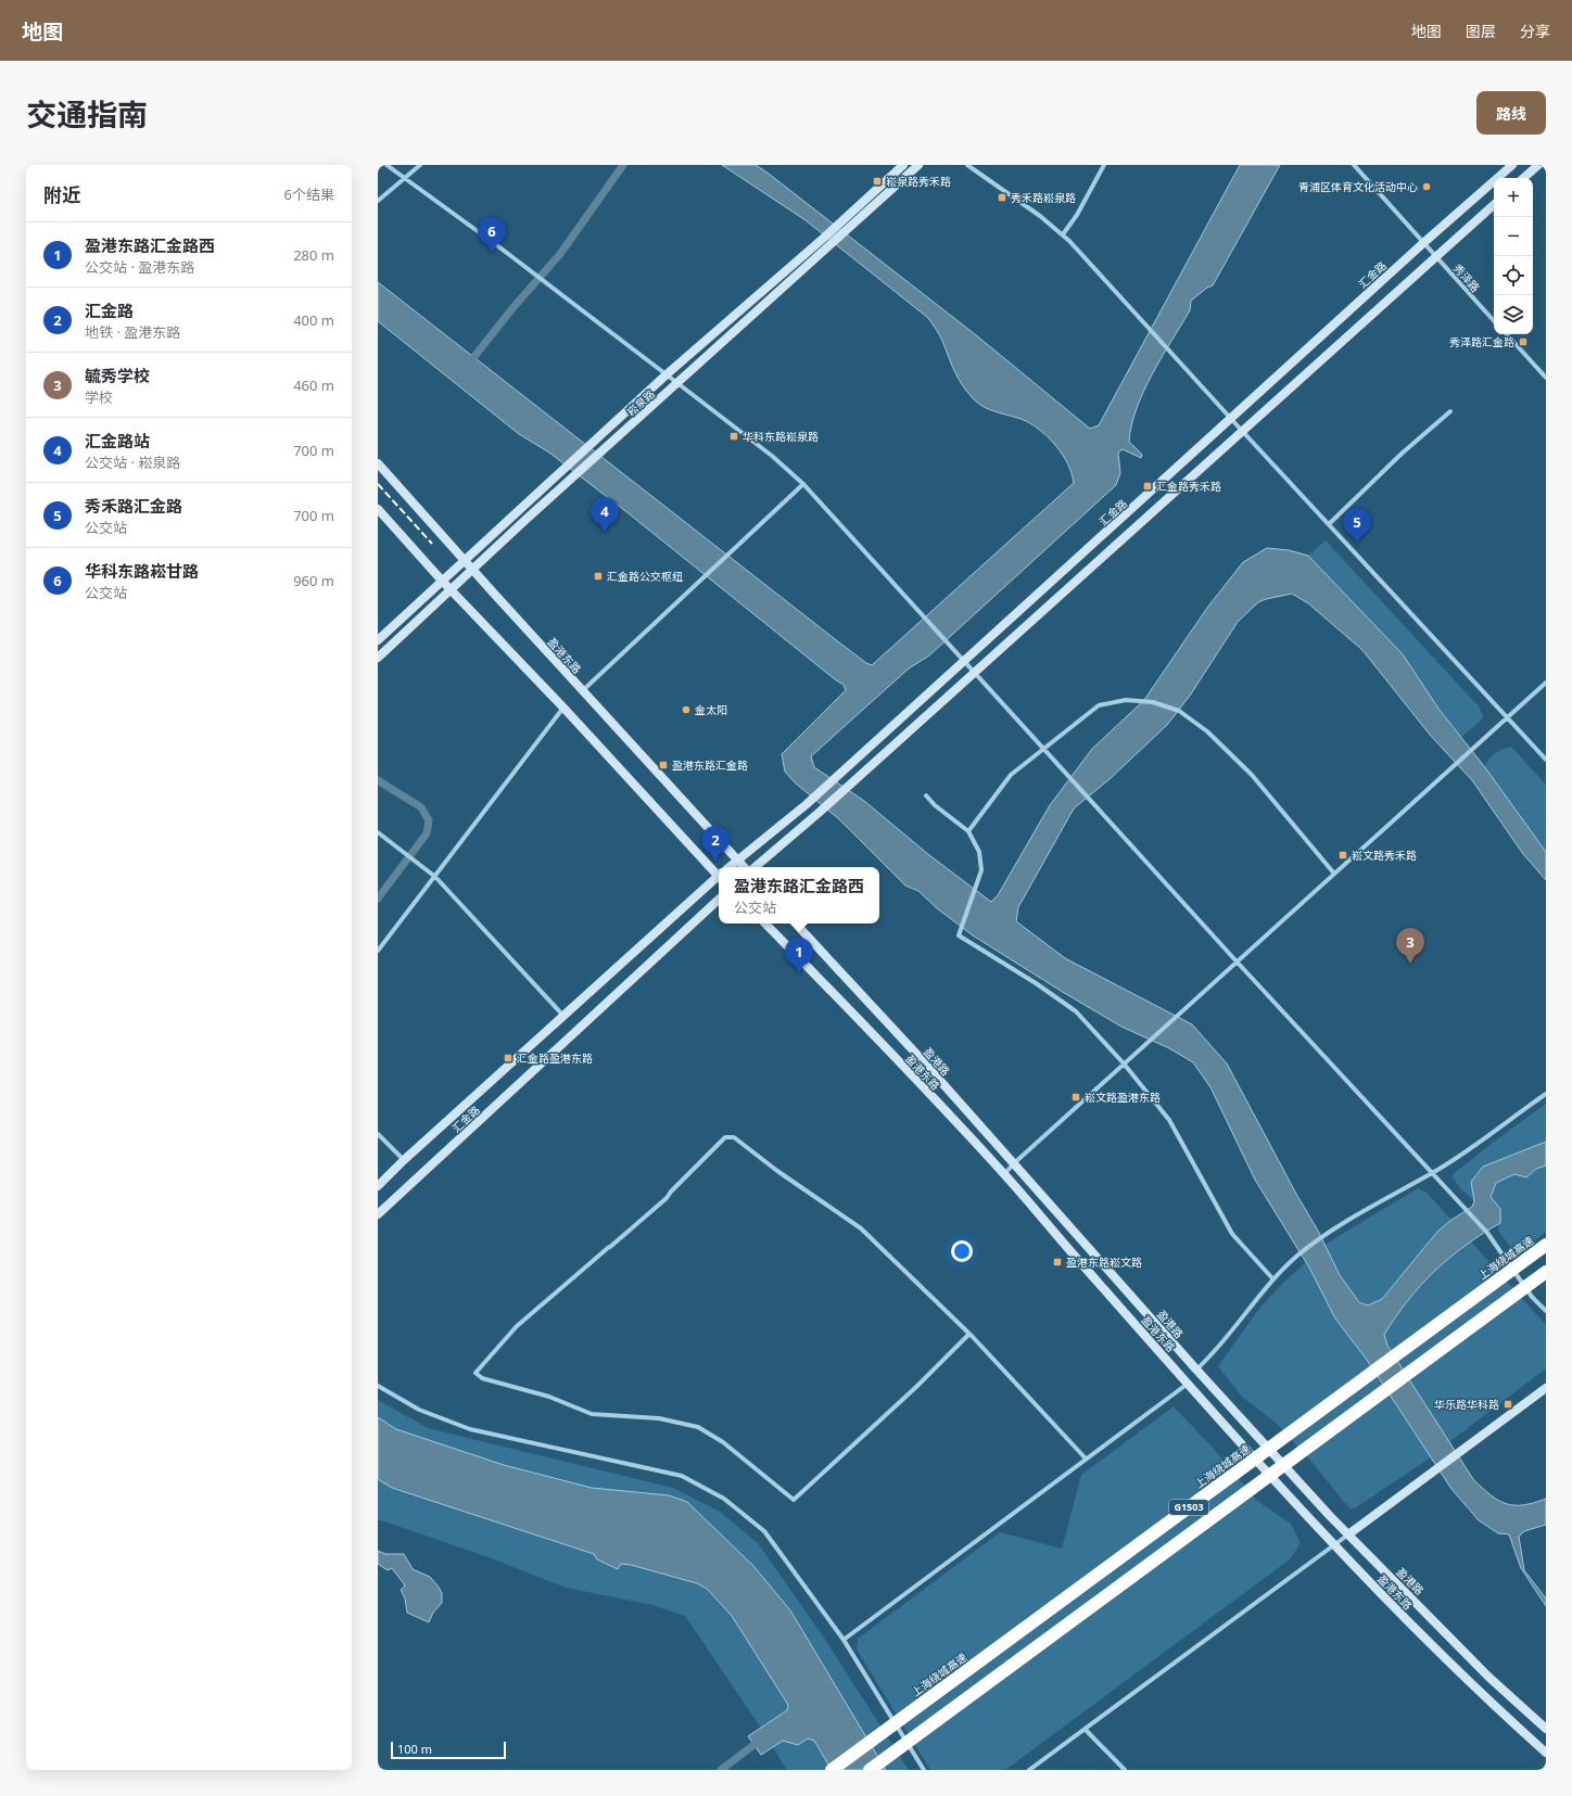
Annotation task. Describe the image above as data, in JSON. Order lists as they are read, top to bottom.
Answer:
{
  "streets": {
    "highway": ["上海绕城高速", "G1503"],
    "main road": [
      "汇金路",
      "崧泉路",
      "盈港东路",
      "盈港路"
    ],
    "street": ["秀泽路"]
  },
  "crossings": [
    ["汇金路", "秀泽路"],
    ["汇金路", "盈港东路"],
    ["崧泉路", "盈港东路"]
  ],
  "places": {
    "transit": [
      "崧泉路秀禾路",
      "秀禾路崧泉路",
      "秀泽路汇金路",
      "华科东路崧泉路",
      "汇金路秀禾路",
      "汇金路公交枢纽",
      "盈港东路汇金路",
      "崧文路秀禾路",
      "汇金路盈港东路",
      "崧文路盈港东路",
      "盈港东路崧文路",
      "华乐路华科路"
    ],
    "other": ["青浦区体育文化活动中心", "金太阳"]
  },
  "scale_bar": "100 m",
  "page": {
    "header": "地图",
    "nav": ["地图", "图层", "分享"],
    "title": "交通指南",
    "buttons": "路线",
    "heading": ["附近", "6个结果"],
    "map_buttons": ["+", "−"],
    "pins": [
      "6",
      "4",
      "5",
      "2",
      "3",
      "1"
    ],
    "list": [
      {
        "mark": "1",
        "name": "盈港东路汇金路西",
        "note": "公交站 · 盈港东路",
        "value": "280 m"
      },
      {
        "mark": "2",
        "name": "汇金路",
        "note": "地铁 · 盈港东路",
        "value": "400 m"
      },
      {
        "mark": "3",
        "name": "毓秀学校",
        "note": "学校",
        "value": "460 m"
      },
      {
        "mark": "4",
        "name": "汇金路站",
        "note": "公交站 · 崧泉路",
        "value": "700 m"
      },
      {
        "mark": "5",
        "name": "秀禾路汇金路",
        "note": "公交站",
        "value": "700 m"
      },
      {
        "mark": "6",
        "name": "华科东路崧甘路",
        "note": "公交站",
        "value": "960 m"
      }
    ],
    "popup": ["盈港东路汇金路西", "公交站"],
    "scale": "100 m"
  }
}
